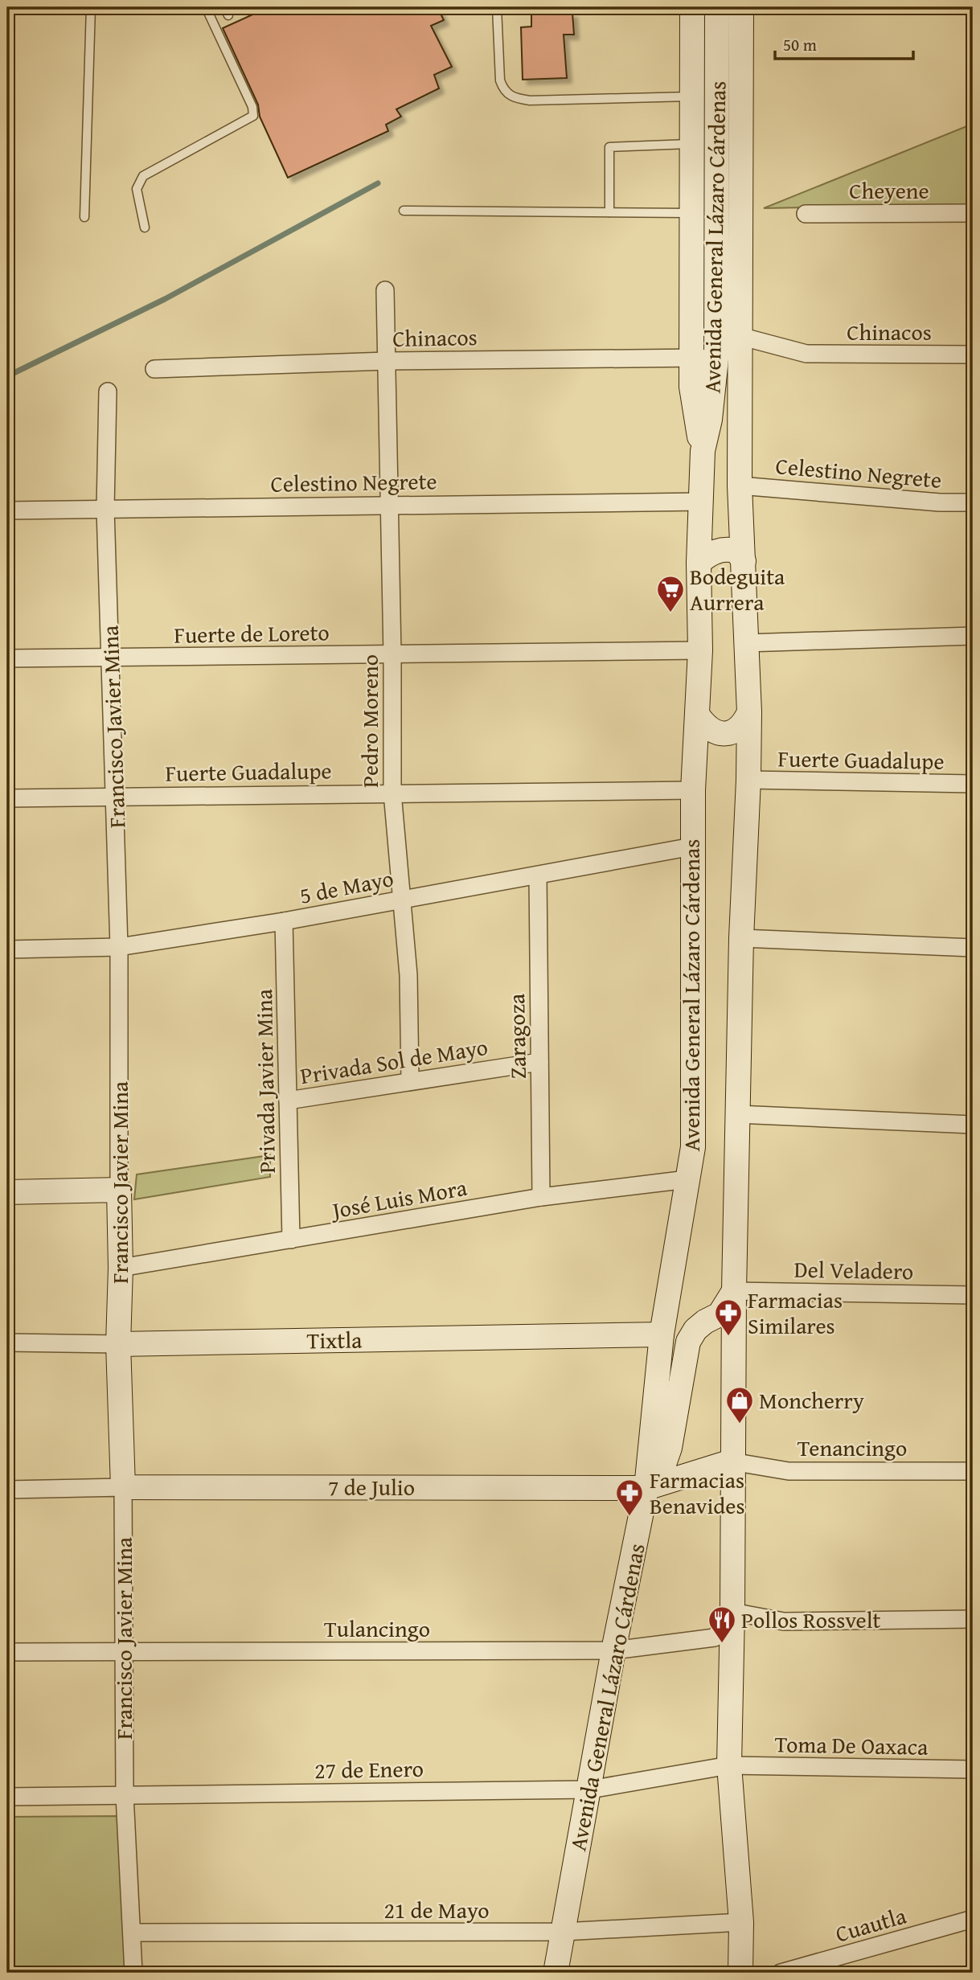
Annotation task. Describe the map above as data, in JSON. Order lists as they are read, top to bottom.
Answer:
{
  "streets": {
    "street": [
      "Cheyene",
      "Avenida General Lázaro Cárdenas",
      "Chinacos",
      "Celestino Negrete",
      "Fuerte de Loreto",
      "Pedro Moreno",
      "Francisco Javier Mina",
      "Fuerte Guadalupe",
      "5 de Mayo",
      "Zaragoza",
      "Privada Sol de Mayo",
      "Privada Javier Mina",
      "José Luis Mora",
      "Del Veladero",
      "Tixtla",
      "Tenancingo",
      "7 de Julio",
      "Tulancingo",
      "Toma De Oaxaca",
      "27 de Enero",
      "21 de Mayo",
      "Cuautla"
    ]
  },
  "crossings": [
    ["Avenida General Lázaro Cárdenas", "Chinacos"],
    ["Avenida General Lázaro Cárdenas", "Celestino Negrete"],
    ["Avenida General Lázaro Cárdenas", "Fuerte de Loreto"],
    ["Avenida General Lázaro Cárdenas", "Fuerte Guadalupe"],
    ["Avenida General Lázaro Cárdenas", "5 de Mayo"],
    ["Avenida General Lázaro Cárdenas", "José Luis Mora"],
    ["Avenida General Lázaro Cárdenas", "Del Veladero"],
    ["Avenida General Lázaro Cárdenas", "Tixtla"],
    ["Avenida General Lázaro Cárdenas", "Tenancingo"],
    ["Avenida General Lázaro Cárdenas", "7 de Julio"],
    ["Avenida General Lázaro Cárdenas", "Tulancingo"],
    ["Avenida General Lázaro Cárdenas", "Toma De Oaxaca"],
    ["Avenida General Lázaro Cárdenas", "27 de Enero"],
    ["Avenida General Lázaro Cárdenas", "21 de Mayo"],
    ["Chinacos", "Pedro Moreno"],
    ["Celestino Negrete", "Pedro Moreno"],
    ["Celestino Negrete", "Francisco Javier Mina"],
    ["Fuerte de Loreto", "Pedro Moreno"],
    ["Fuerte de Loreto", "Francisco Javier Mina"],
    ["Pedro Moreno", "Fuerte Guadalupe"],
    ["Pedro Moreno", "5 de Mayo"],
    ["Pedro Moreno", "Privada Sol de Mayo"],
    ["Francisco Javier Mina", "Fuerte Guadalupe"],
    ["Francisco Javier Mina", "5 de Mayo"],
    ["Francisco Javier Mina", "José Luis Mora"],
    ["Francisco Javier Mina", "Tixtla"],
    ["Francisco Javier Mina", "7 de Julio"],
    ["Francisco Javier Mina", "Tulancingo"],
    ["Francisco Javier Mina", "27 de Enero"],
    ["Francisco Javier Mina", "21 de Mayo"],
    ["5 de Mayo", "Zaragoza"],
    ["5 de Mayo", "Privada Javier Mina"],
    ["Zaragoza", "Privada Sol de Mayo"],
    ["Zaragoza", "José Luis Mora"],
    ["Privada Sol de Mayo", "Privada Javier Mina"],
    ["Privada Javier Mina", "José Luis Mora"],
    ["Tenancingo", "7 de Julio"],
    ["Toma De Oaxaca", "27 de Enero"]
  ],
  "places": {
    "supermarket": ["Bodeguita Aurrera"],
    "pharmacy": ["Farmacias Similares", "Farmacias Benavides"],
    "shop": ["Moncherry"],
    "restaurant": ["Pollos Rossvelt"]
  },
  "scale_bar": "50 m"
}
